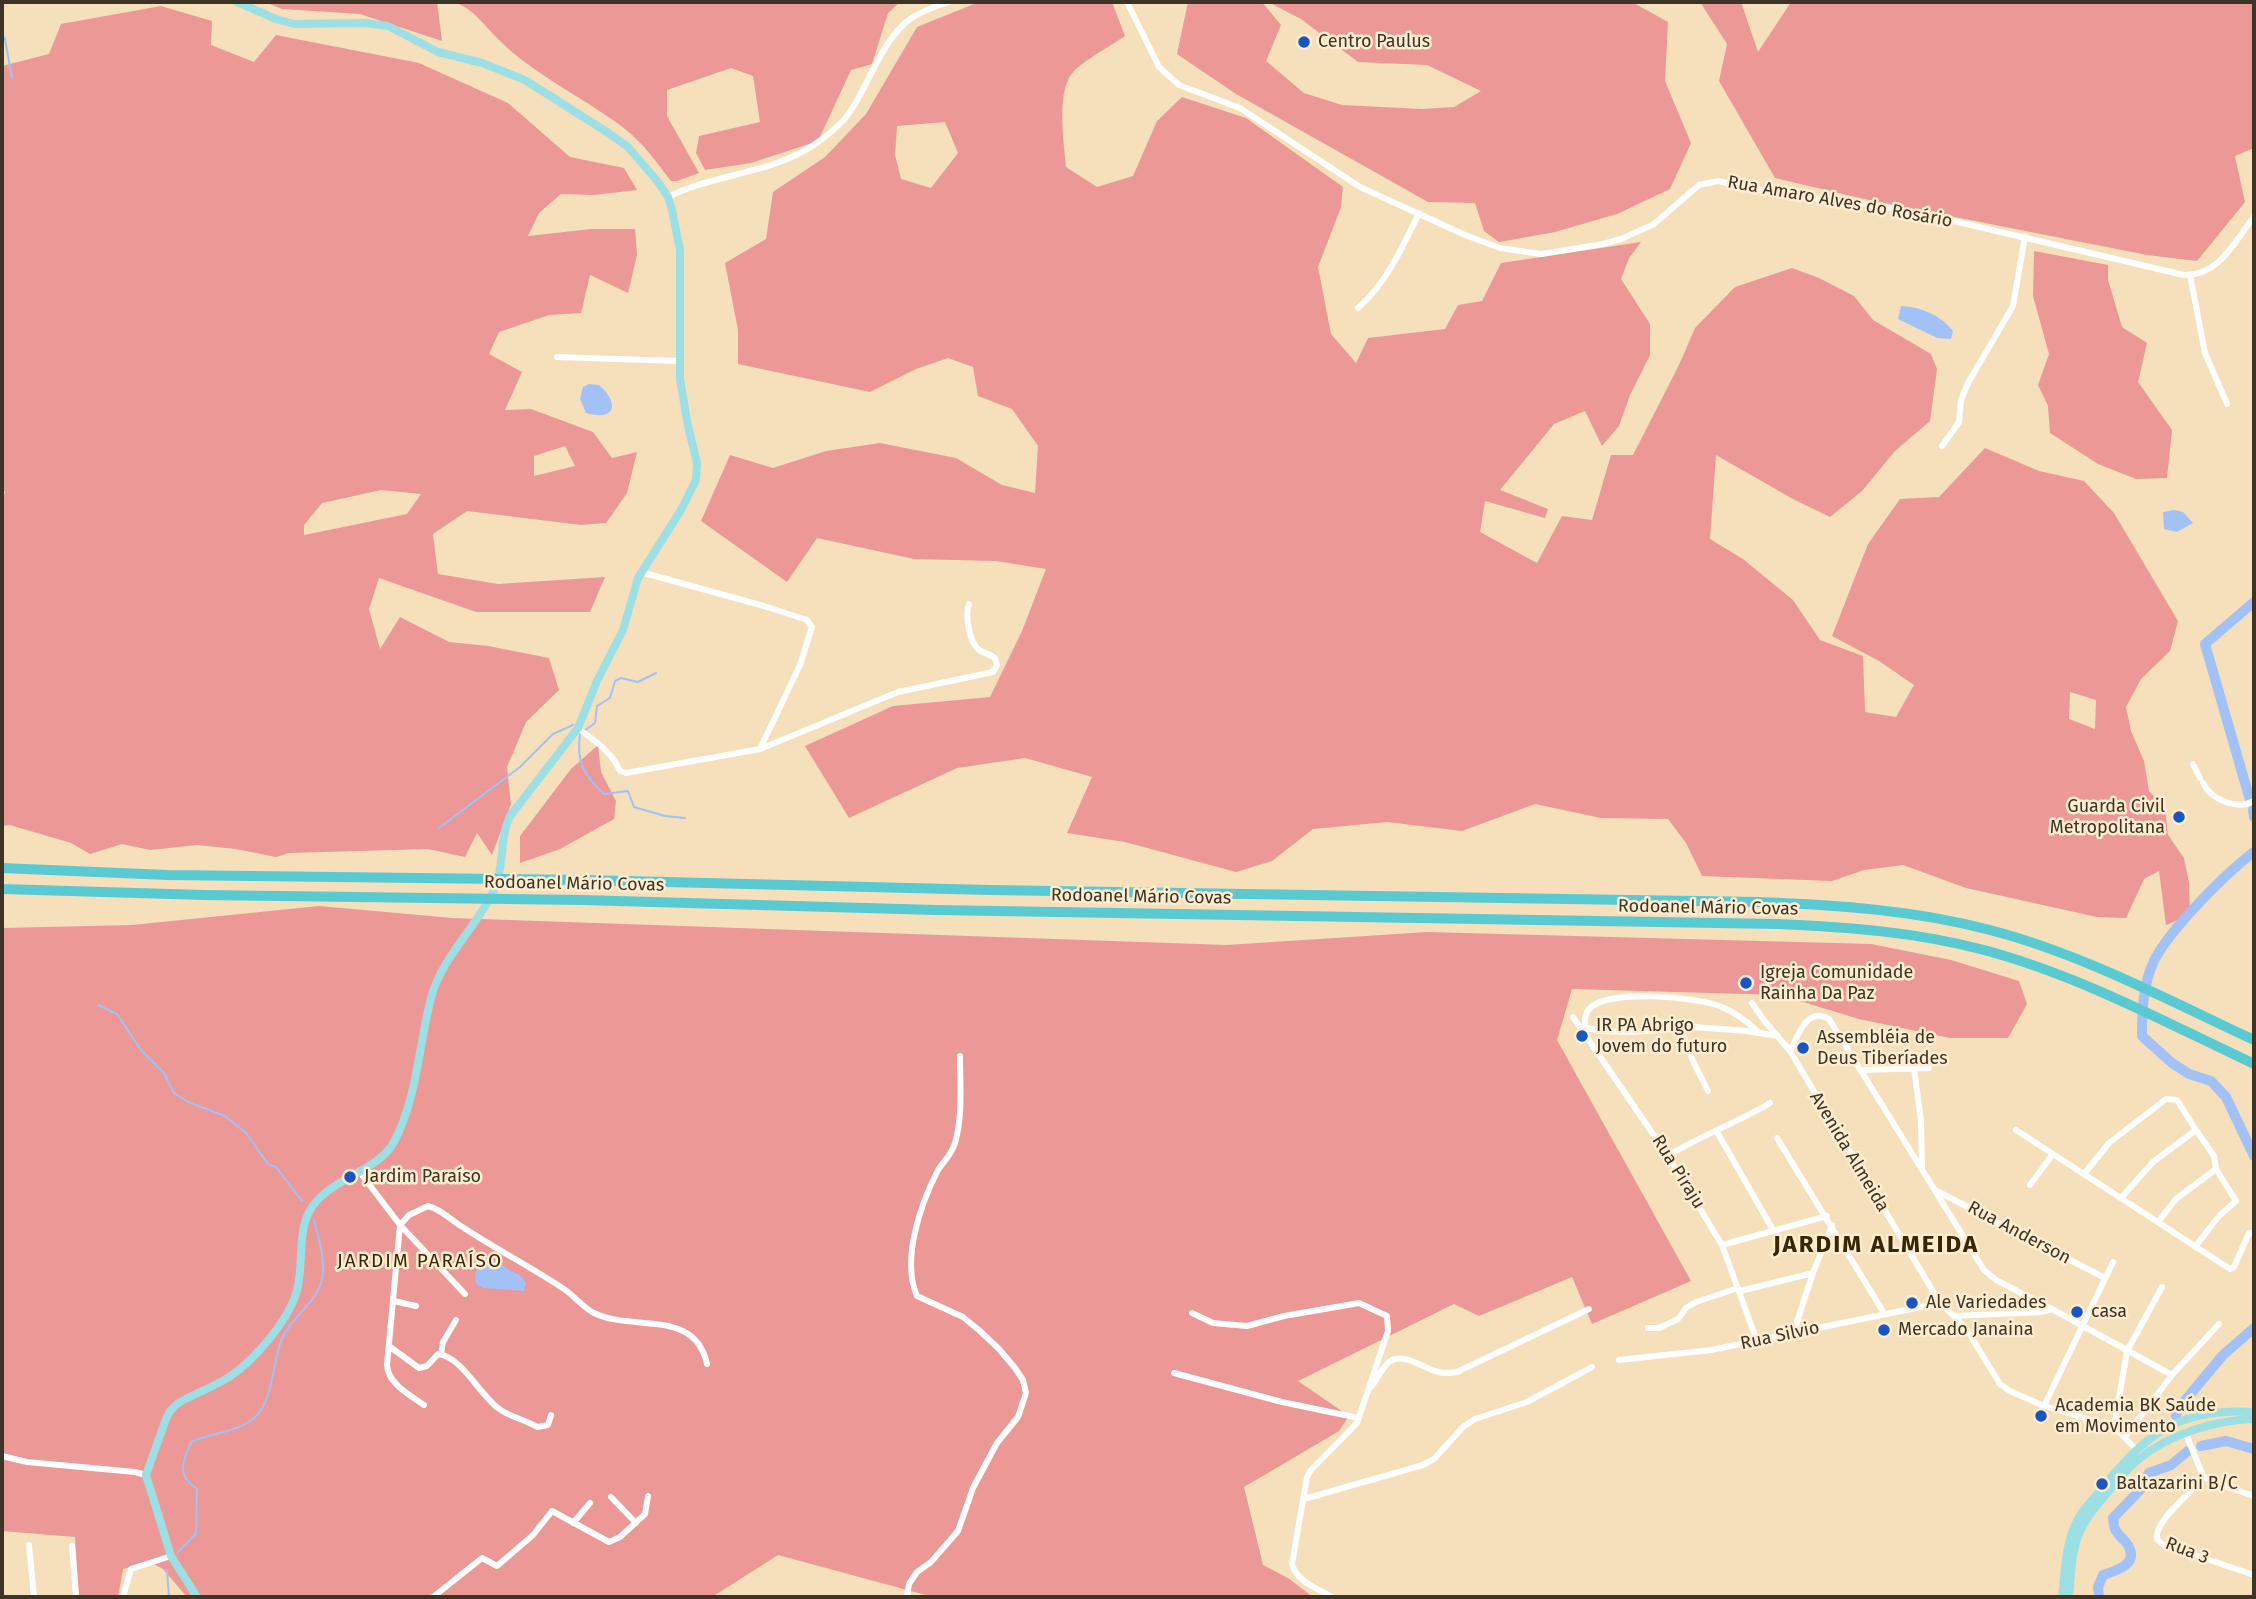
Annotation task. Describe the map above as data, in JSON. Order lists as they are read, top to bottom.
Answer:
{
  "streets": {
    "highway": ["Rodoanel Mário Covas"],
    "street": [
      "Rua Amaro Alves do Rosário",
      "Avenida Almeida",
      "Rua Piraju",
      "Rua Anderson",
      "Rua Silvio",
      "Rua 3"
    ]
  },
  "crossings": [
    ["Avenida Almeida", "Rua Silvio"],
    ["Rua Piraju", "Rua Silvio"]
  ],
  "districts": ["JARDIM ALMEIDA", "JARDIM PARAÍSO"],
  "places": [
    "Centro Paulus",
    "Guarda Civil Metropolitana",
    "Igreja Comunidade Rainha Da Paz",
    "IR PA Abrigo Jovem do futuro",
    "Assembléia de Deus Tiberíades",
    "Jardim Paraíso",
    "Ale Variedades",
    "casa",
    "Mercado Janaina",
    "Academia BK Saúde em Movimento",
    "Baltazarini B/C"
  ]
}
